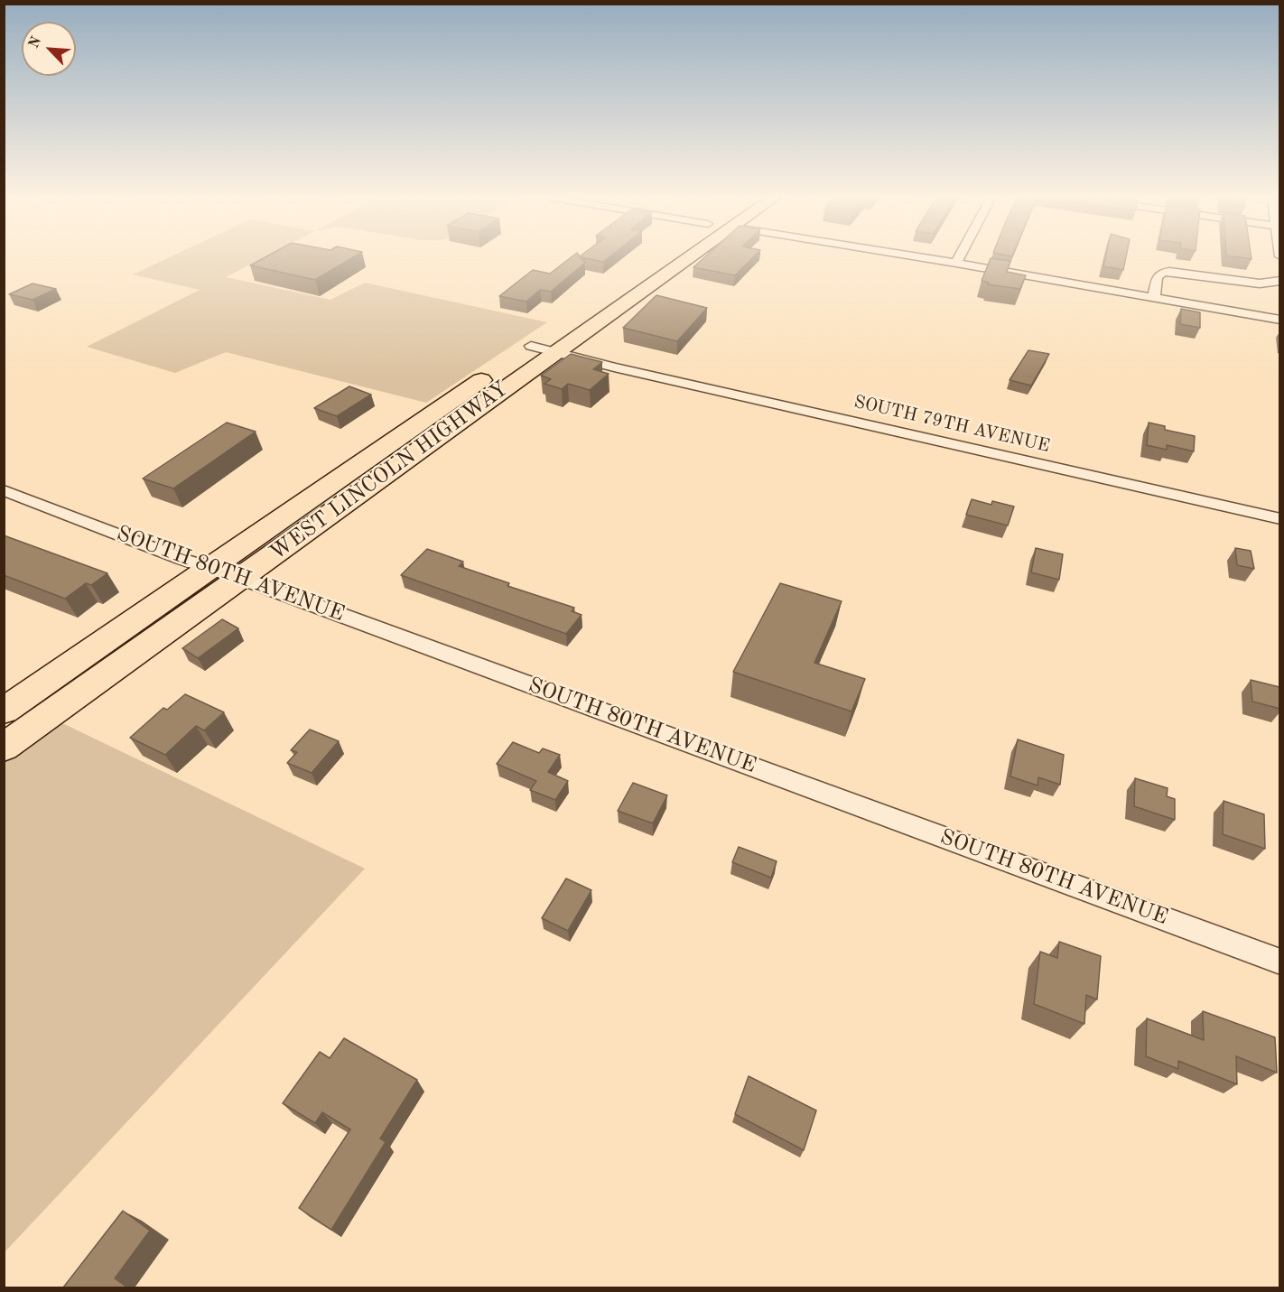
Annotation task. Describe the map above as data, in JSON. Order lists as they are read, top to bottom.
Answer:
{
  "streets": {
    "main road": ["WEST LINCOLN HIGHWAY"],
    "street": ["SOUTH 79TH AVENUE", "SOUTH 80TH AVENUE"]
  },
  "crossings": [
    ["SOUTH 79TH AVENUE", "WEST LINCOLN HIGHWAY"],
    ["WEST LINCOLN HIGHWAY", "SOUTH 80TH AVENUE"]
  ],
  "north": "top left"
}
